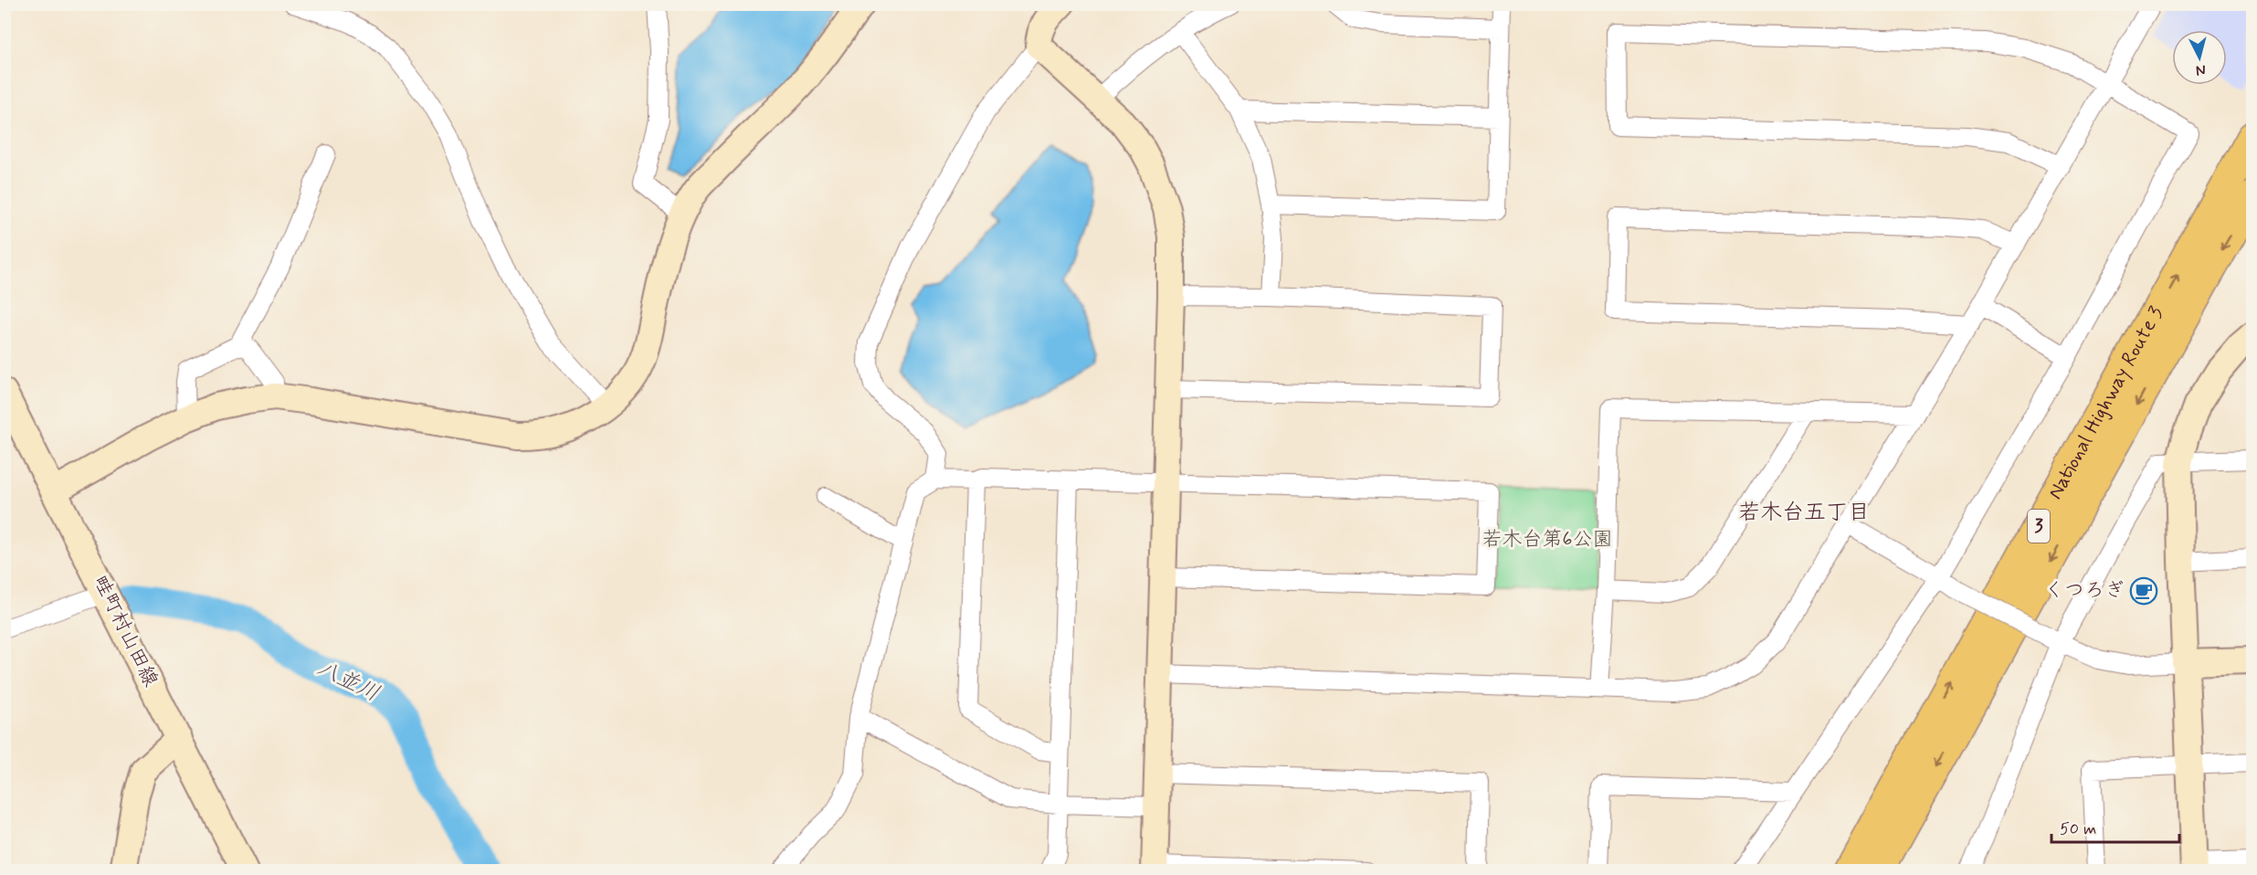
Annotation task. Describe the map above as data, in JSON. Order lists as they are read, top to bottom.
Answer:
{
  "streets": {
    "highway": ["National Highway Route 3", "3"],
    "street": ["畦町村山田線"]
  },
  "districts": ["若木台五丁目"],
  "water": ["八並川"],
  "parks": ["若木台第6公園"],
  "places": {
    "cafe": ["くつろぎ"]
  },
  "scale_bar": "50 m",
  "north": "bottom"
}
